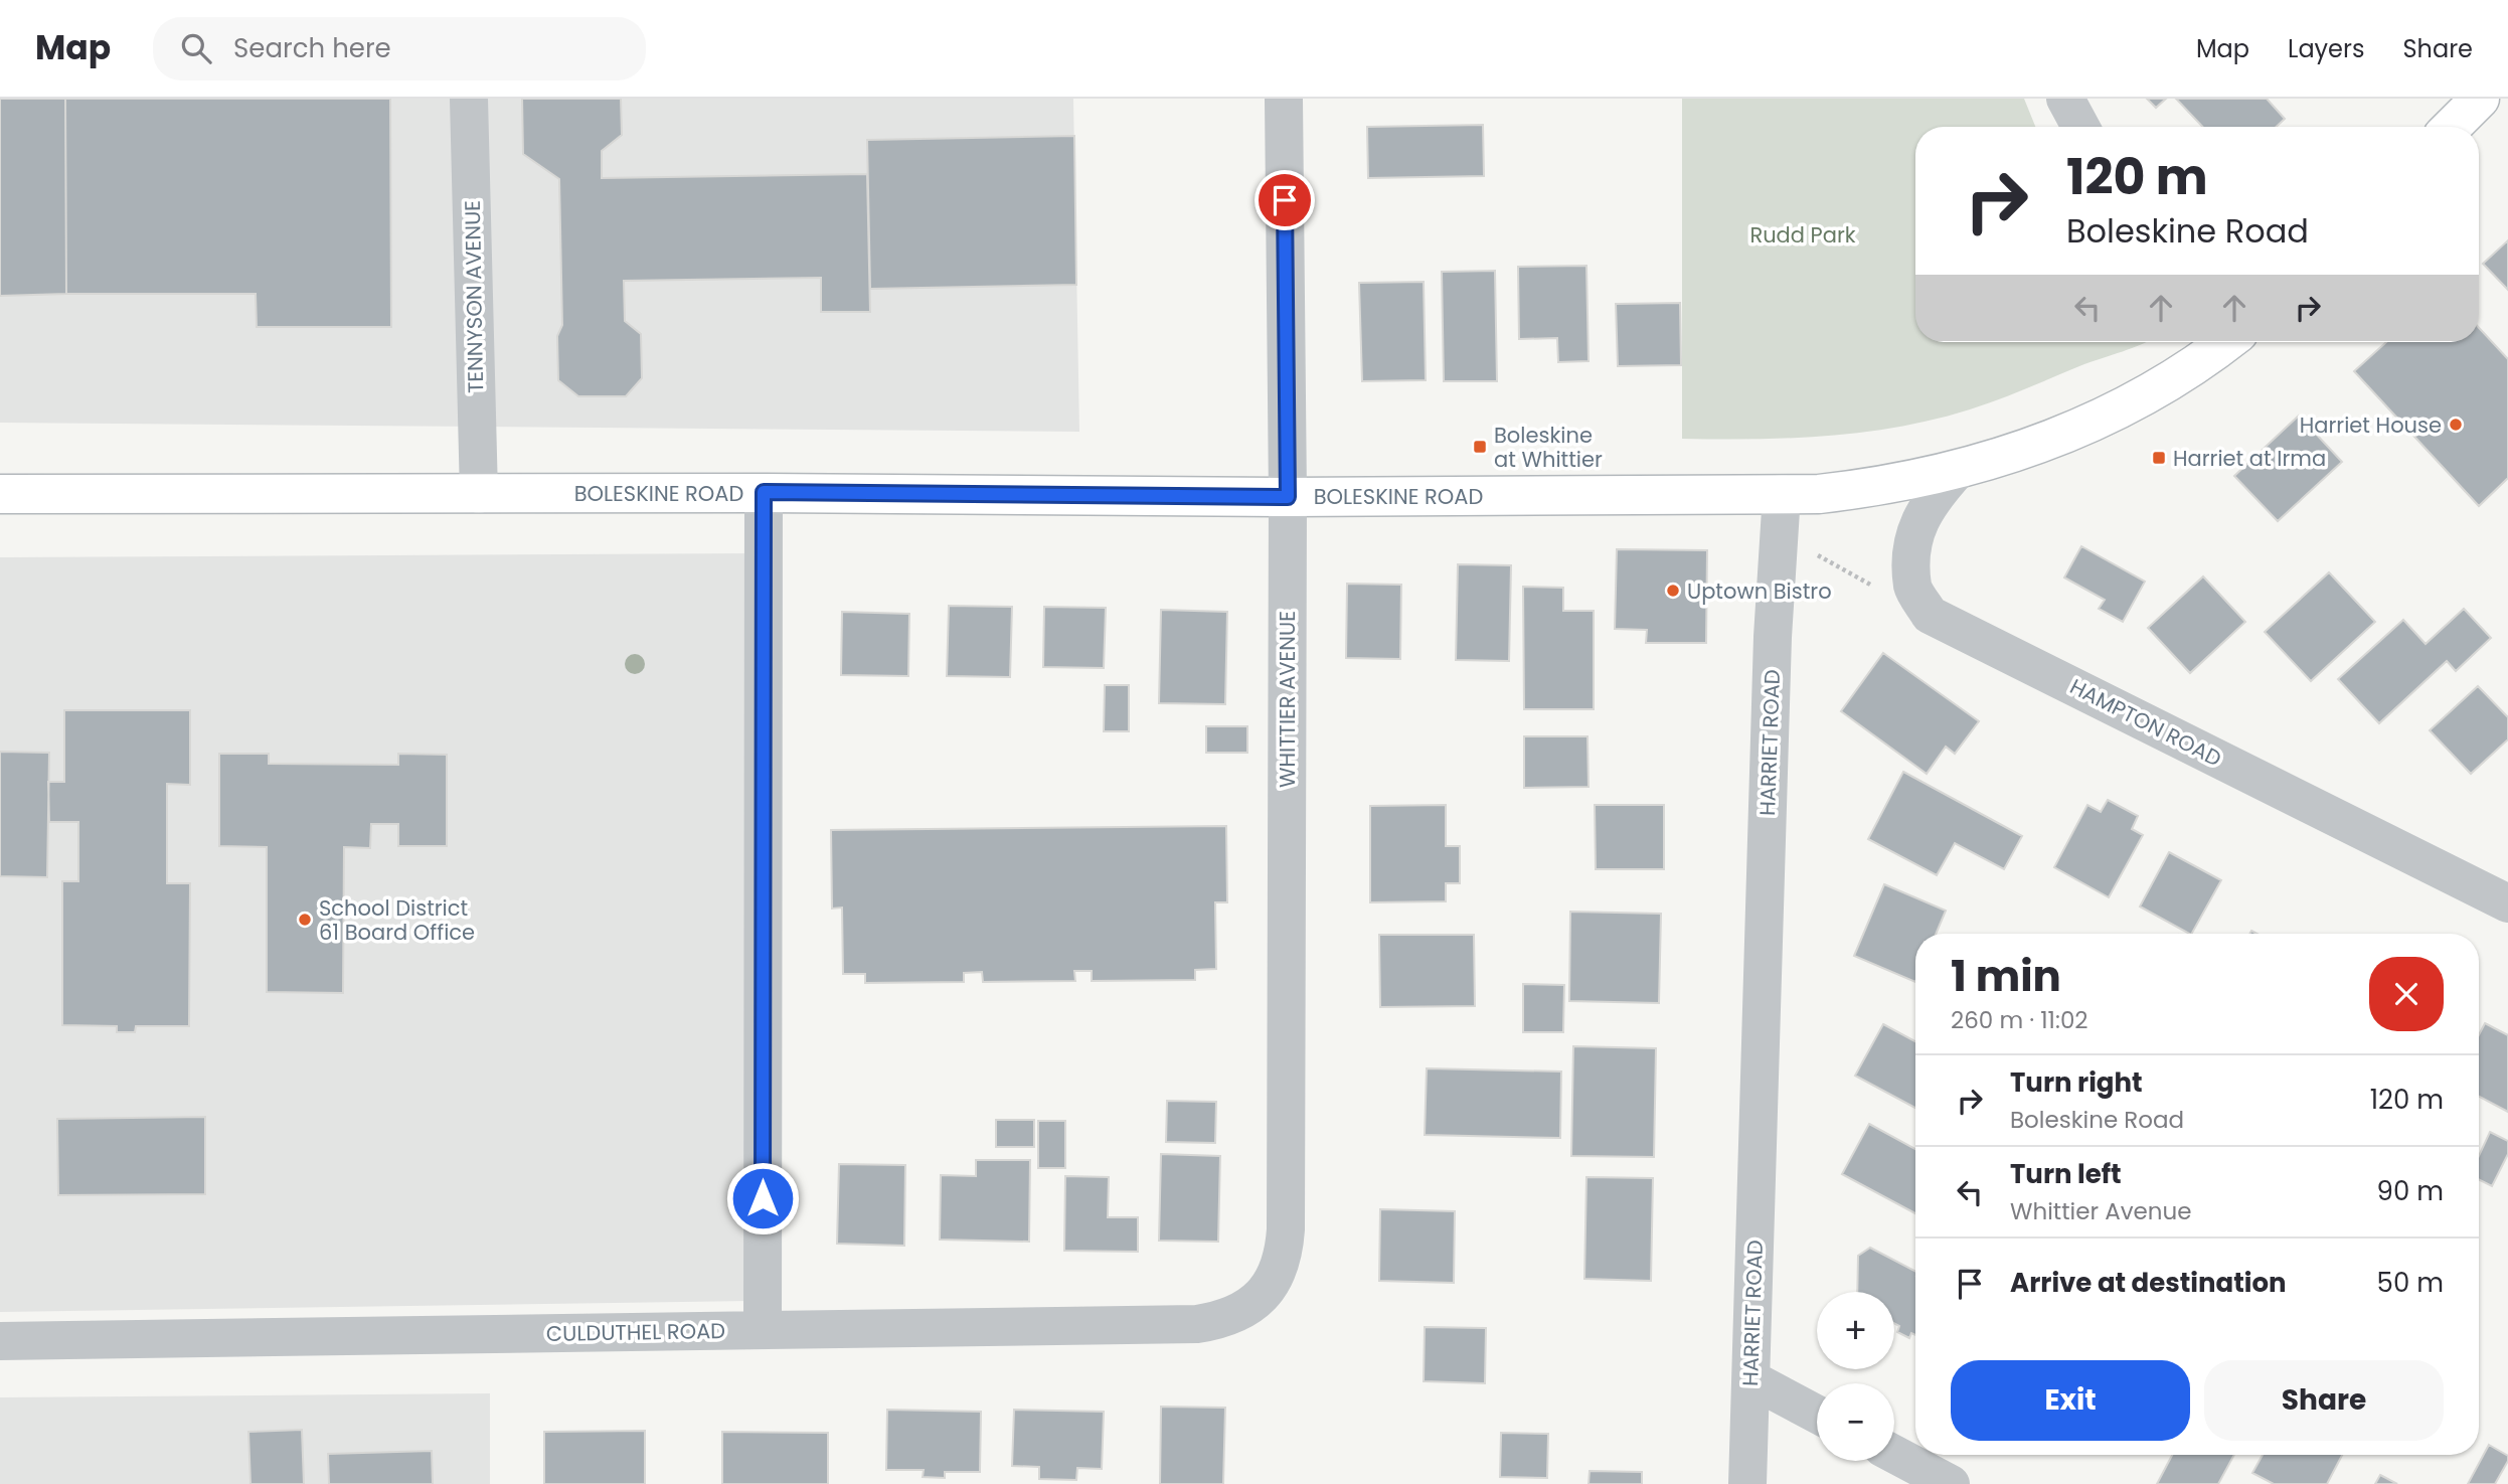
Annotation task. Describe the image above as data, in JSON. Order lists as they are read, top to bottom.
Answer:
{
  "streets": {
    "main road": ["BOLESKINE ROAD"],
    "street": [
      "TENNYSON AVENUE",
      "WHITTIER AVENUE",
      "HAMPTON ROAD",
      "HARRIET ROAD",
      "CULDUTHEL ROAD"
    ]
  },
  "crossings": [
    ["TENNYSON AVENUE", "BOLESKINE ROAD"],
    ["BOLESKINE ROAD", "WHITTIER AVENUE"],
    ["BOLESKINE ROAD", "HARRIET ROAD"],
    ["WHITTIER AVENUE", "CULDUTHEL ROAD"]
  ],
  "parks": ["Rudd Park"],
  "places": {
    "other": ["Harriet House", "Uptown Bistro", "School District 61 Board Office"],
    "transit": ["Boleskine at Whittier", "Harriet at Irma"]
  },
  "page": {
    "header": "Map",
    "search": "Search here",
    "nav": ["Map", "Layers", "Share"],
    "turn": ["120 m", "Boleskine Road"],
    "heading": ["1 min", "260 m · 11:02"],
    "list": [
      {
        "name": "Turn right",
        "note": "Boleskine Road",
        "value": "120 m"
      },
      {
        "name": "Turn left",
        "note": "Whittier Avenue",
        "value": "90 m"
      },
      {
        "name": "Arrive at destination",
        "value": "50 m"
      }
    ],
    "map_buttons": ["+", "−"],
    "buttons": ["Exit", "Share"]
  }
}
